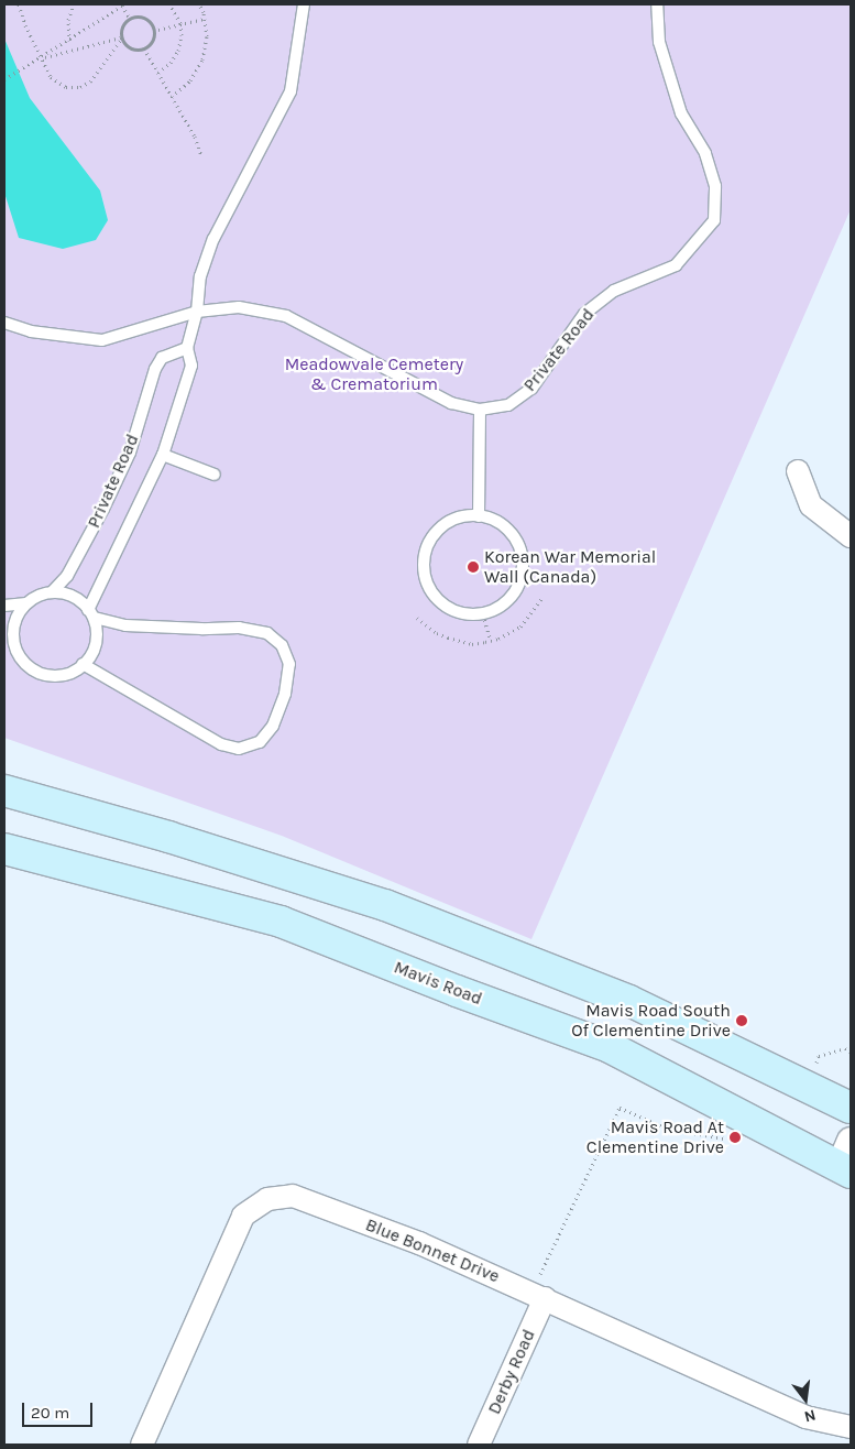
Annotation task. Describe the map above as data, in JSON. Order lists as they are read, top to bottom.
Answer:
{
  "streets": {
    "main road": ["Mavis Road"],
    "street": ["Blue Bonnet Drive", "Derby Road"],
    "lane": ["Private Road"]
  },
  "crossings": [
    ["Blue Bonnet Drive", "Derby Road"]
  ],
  "parks": ["Meadowvale Cemetery & Crematorium"],
  "places": ["Korean War Memorial Wall (Canada)", "Mavis Road South Of Clementine Drive", "Mavis Road At Clementine Drive"],
  "scale_bar": "20 m",
  "north": "bottom"
}
